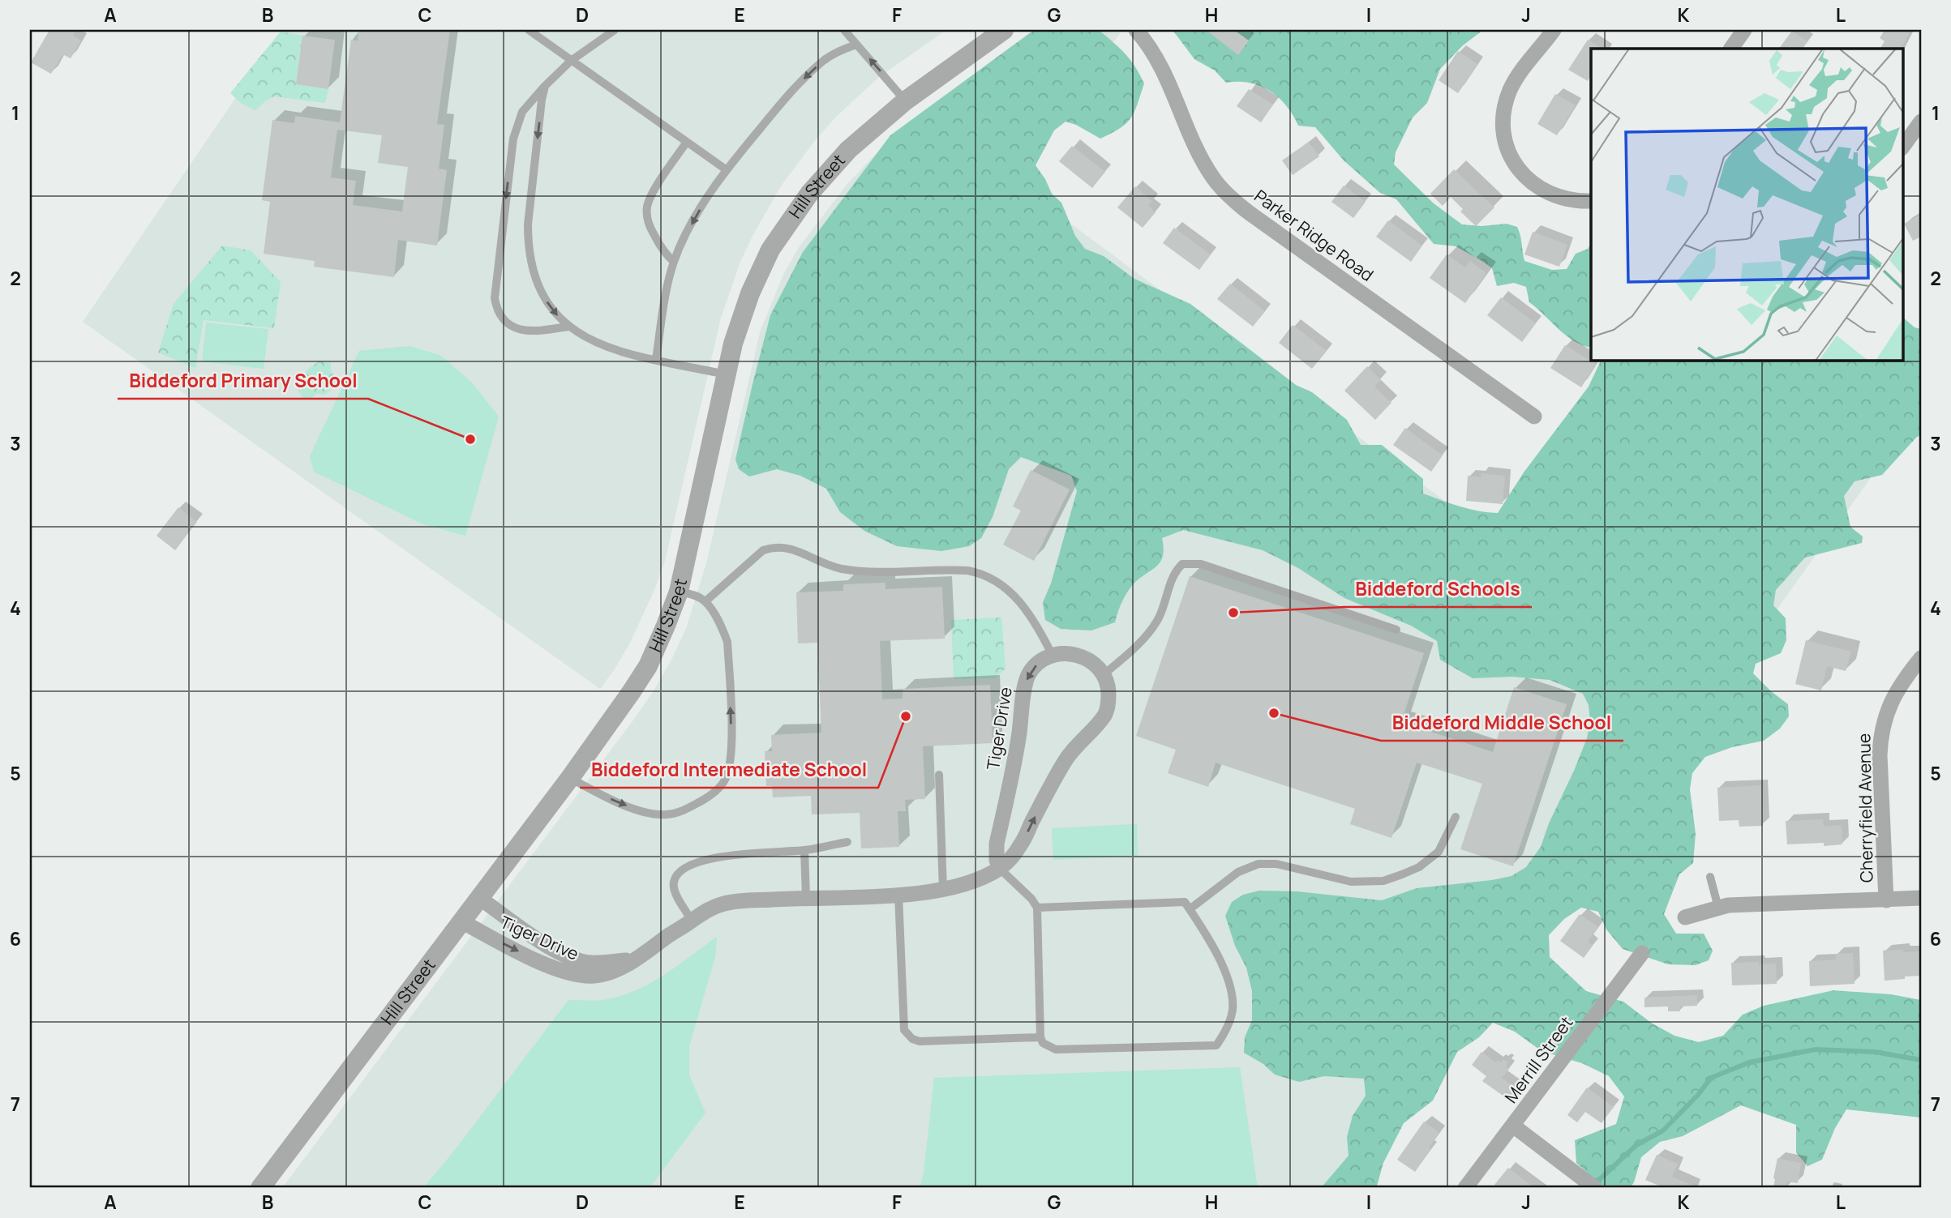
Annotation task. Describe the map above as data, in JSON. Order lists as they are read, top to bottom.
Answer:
{
  "streets": {
    "street": [
      "Hill Street",
      "Parker Ridge Road",
      "Tiger Drive",
      "Cherryfield Avenue",
      "Merrill Street"
    ]
  },
  "crossings": [
    ["Hill Street", "Tiger Drive"]
  ],
  "places": [
    "Biddeford Primary School",
    "Biddeford Schools",
    "Biddeford Middle School",
    "Biddeford Intermediate School"
  ],
  "grid": {
    "columns": [
      "A",
      "B",
      "C",
      "D",
      "E",
      "F",
      "G",
      "H",
      "I",
      "J",
      "K",
      "L"
    ],
    "rows": [
      "1",
      "2",
      "3",
      "4",
      "5",
      "6",
      "7"
    ]
  }
}
